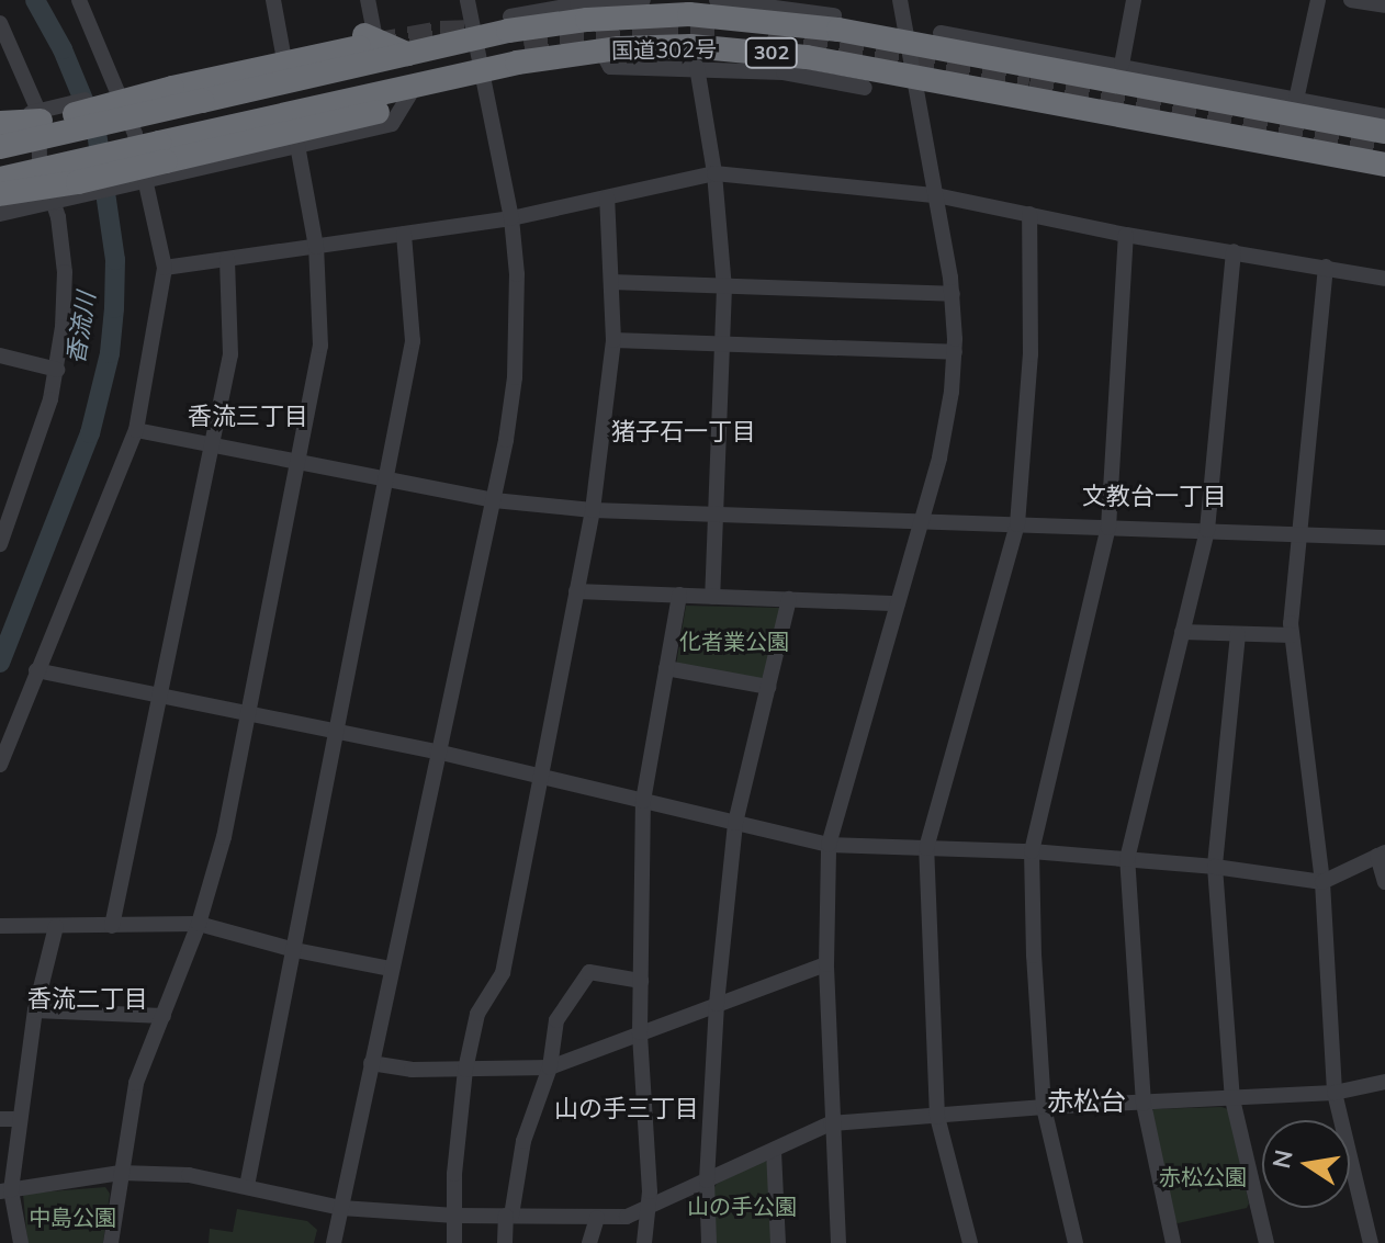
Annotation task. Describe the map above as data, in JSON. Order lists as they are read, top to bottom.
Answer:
{
  "streets": {
    "highway": ["国道302号", "302"]
  },
  "districts": [
    "香流三丁目",
    "猪子石一丁目",
    "文教台一丁目",
    "香流二丁目",
    "赤松台",
    "山の手三丁目"
  ],
  "water": ["香流川"],
  "parks": [
    "化者業公園",
    "赤松公園",
    "山の手公園",
    "中島公園"
  ],
  "north": "left"
}
